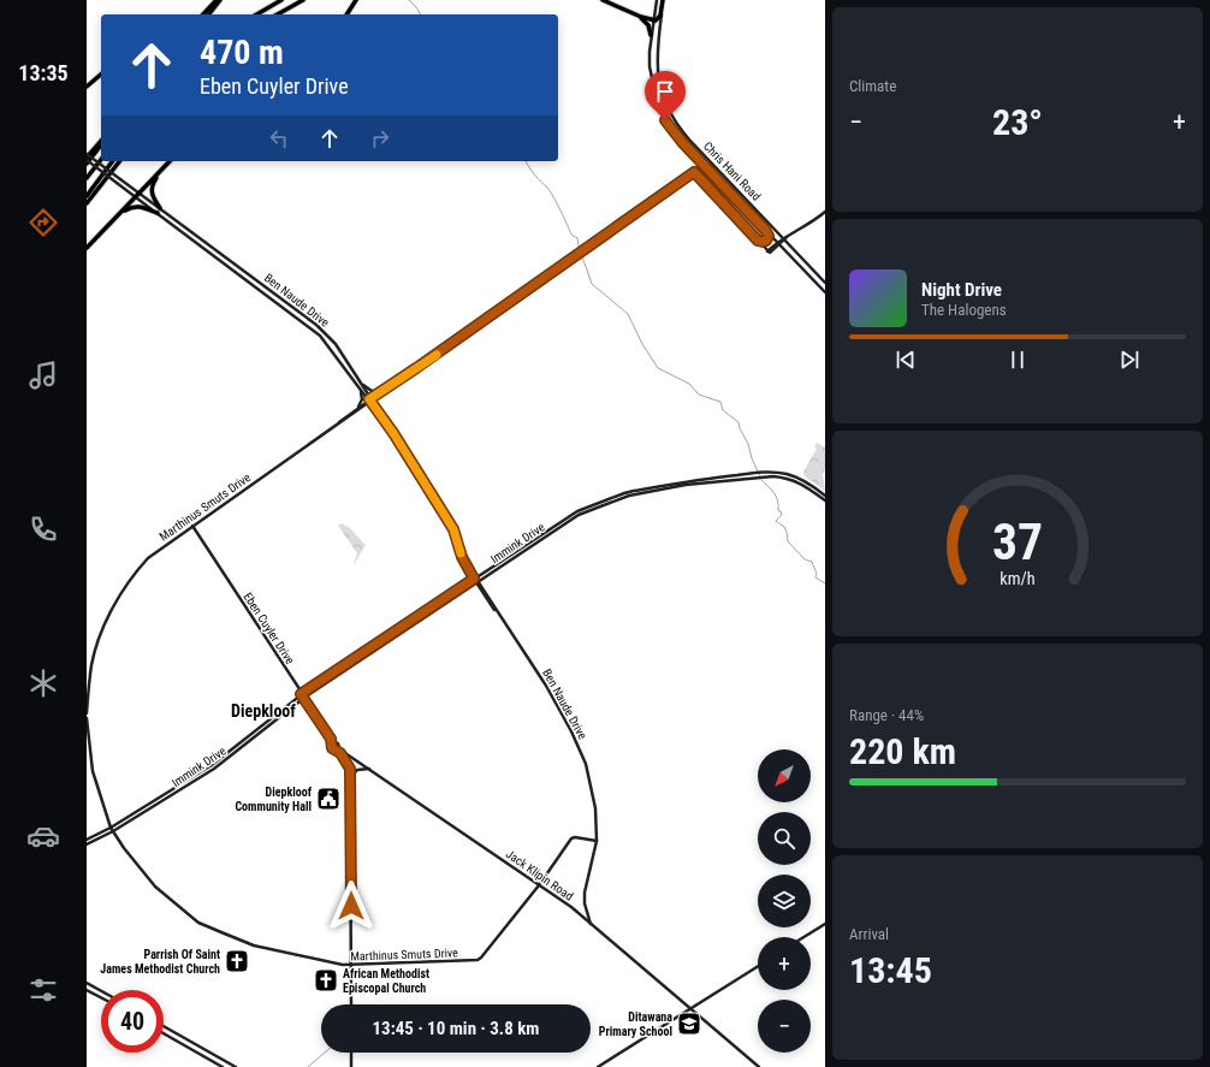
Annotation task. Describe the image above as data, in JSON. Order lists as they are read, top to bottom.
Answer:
{
  "streets": {
    "main road": [
      "Chris Hani Road",
      "Ben Naude Drive",
      "Marthinus Smuts Drive",
      "Immink Drive",
      "Eben Cuyler Drive",
      "Jack Klipin Road"
    ]
  },
  "crossings": [
    ["Ben Naude Drive", "Marthinus Smuts Drive"],
    ["Ben Naude Drive", "Immink Drive"],
    ["Ben Naude Drive", "Jack Klipin Road"],
    ["Marthinus Smuts Drive", "Immink Drive"],
    ["Marthinus Smuts Drive", "Eben Cuyler Drive"],
    ["Marthinus Smuts Drive", "Jack Klipin Road"],
    ["Immink Drive", "Eben Cuyler Drive"]
  ],
  "districts": ["Diepkloof"],
  "places": {
    "public building": ["Diepkloof Community Hall"],
    "church": ["Parrish Of Saint James Methodist Church", "African Methodist Episcopal Church"],
    "school or university": ["Ditawana Primary School"]
  },
  "north": "bottom left",
  "page": {
    "tabs": "13:35",
    "tile": [
      "Climate",
      ["Range · 44%", "220 km"],
      ["Arrival", "13:45"]
    ],
    "turn": ["470 m", "Eben Cuyler Drive"],
    "heat": ["−", "23°", "+"],
    "song": ["Night Drive", "The Halogens"],
    "map_buttons": ["+", "−"],
    "limit": "40",
    "trip": "13:45 · 10 min · 3.8 km",
    "gauge": ["37", "km/h"]
  }
}
